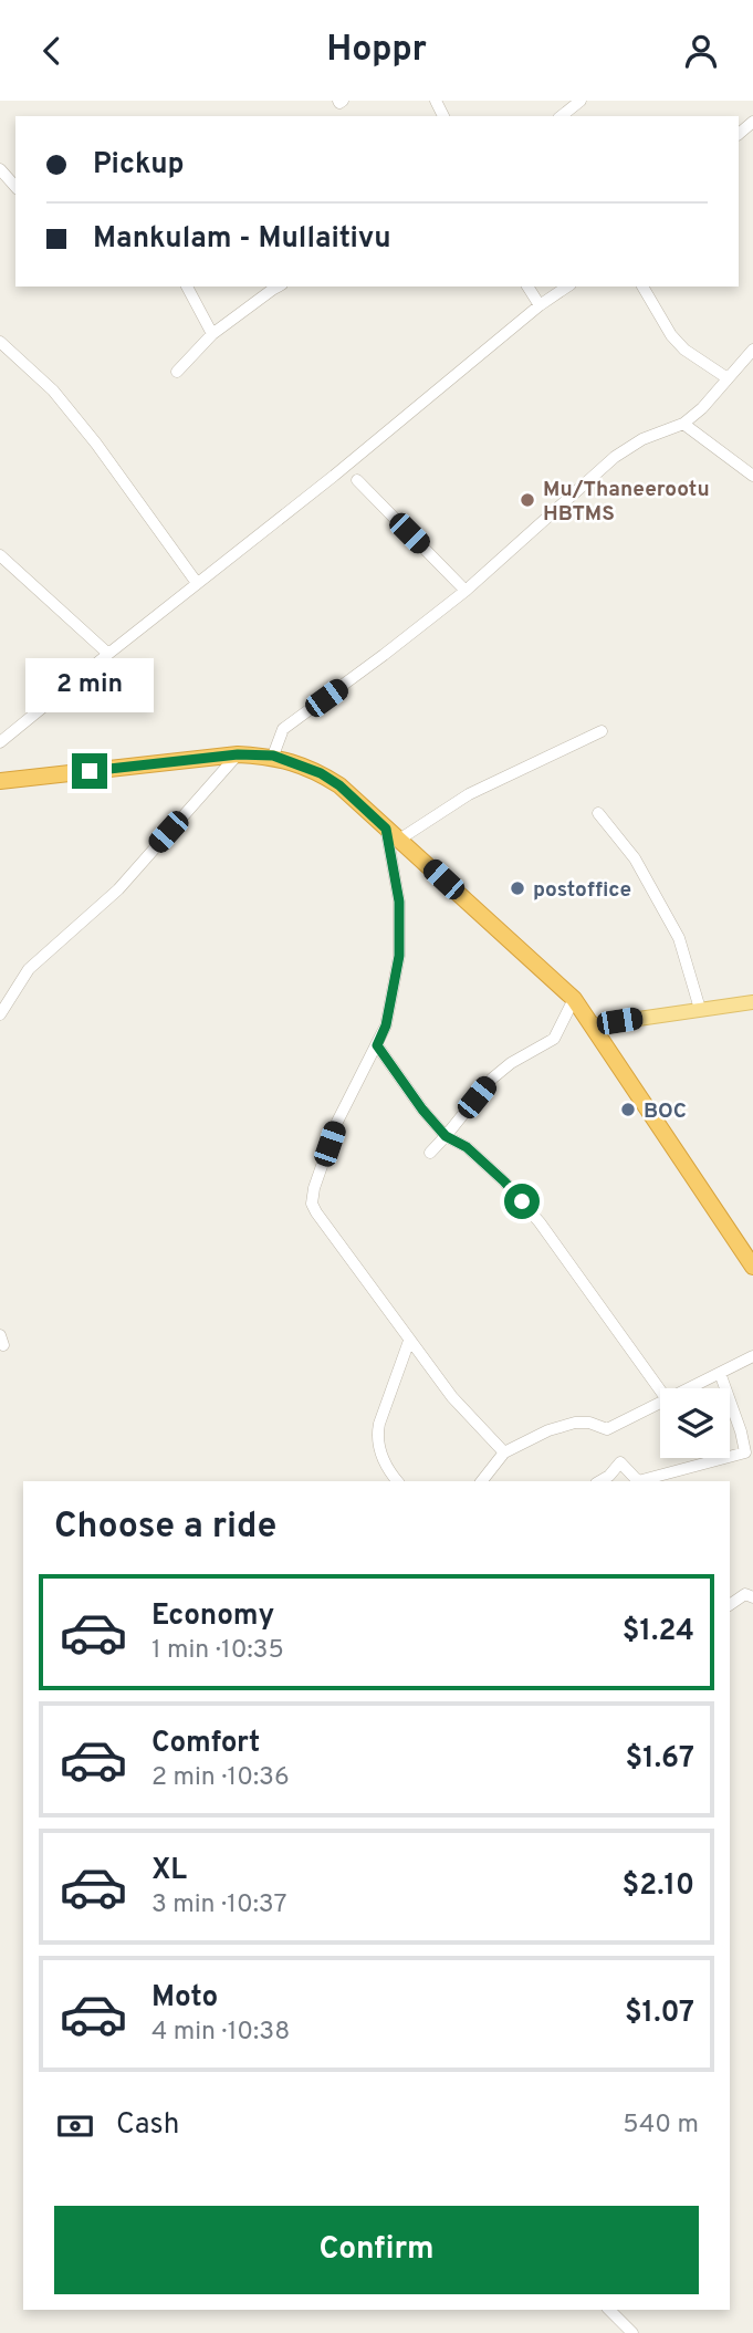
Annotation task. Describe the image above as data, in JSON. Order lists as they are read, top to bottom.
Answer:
{
  "places": ["Mu/Thaneerootu HBTMS", "postoffice", "BOC"],
  "page": {
    "header": "Hoppr",
    "banner": ["Pickup", "Mankulam - Mullaitivu"],
    "bubble": "2 min",
    "heading": "Choose a ride",
    "list": [
      {
        "name": "Economy",
        "note": "1 min · 10:35",
        "value": "$1.24"
      },
      {
        "name": "Comfort",
        "note": "2 min · 10:36",
        "value": "$1.67"
      },
      {
        "name": "XL",
        "note": "3 min · 10:37",
        "value": "$2.10"
      },
      {
        "name": "Moto",
        "note": "4 min · 10:38",
        "value": "$1.07"
      }
    ],
    "pay": ["Cash", "540 m"],
    "buttons": "Confirm"
  }
}
